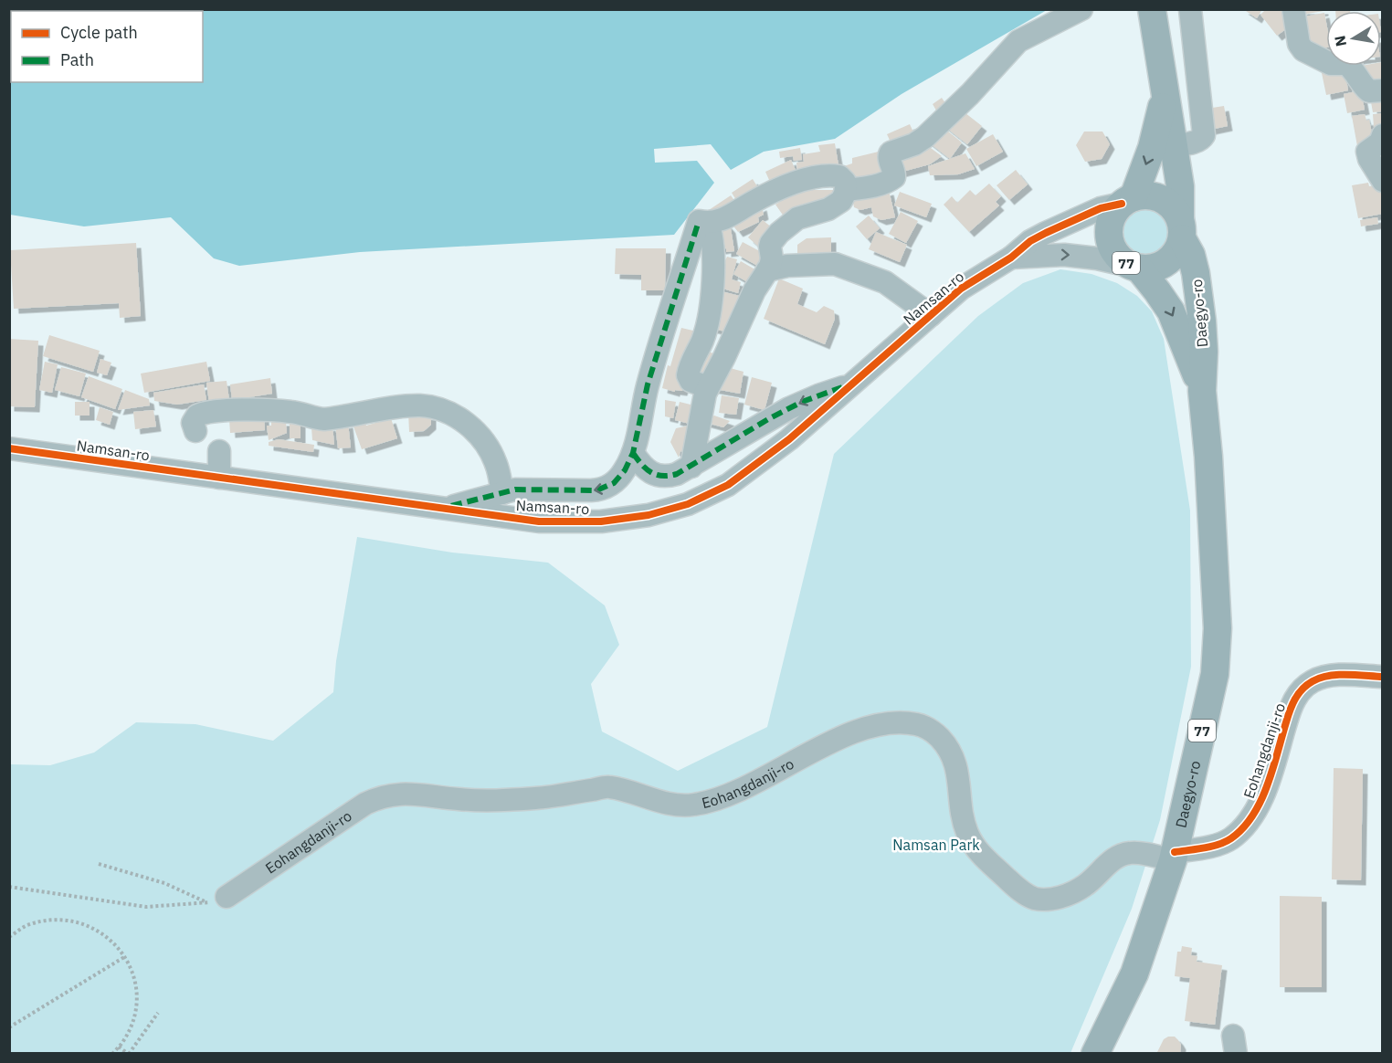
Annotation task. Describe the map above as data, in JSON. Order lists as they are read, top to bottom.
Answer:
{
  "streets": {
    "main road": ["77", "Daegyo-ro"],
    "street": ["Namsan-ro", "Eohangdanji-ro"]
  },
  "crossings": [
    ["77", "Daegyo-ro"],
    ["Daegyo-ro", "Eohangdanji-ro"]
  ],
  "parks": ["Namsan Park"],
  "legend": ["Cycle path", "Path"],
  "north": "left"
}
